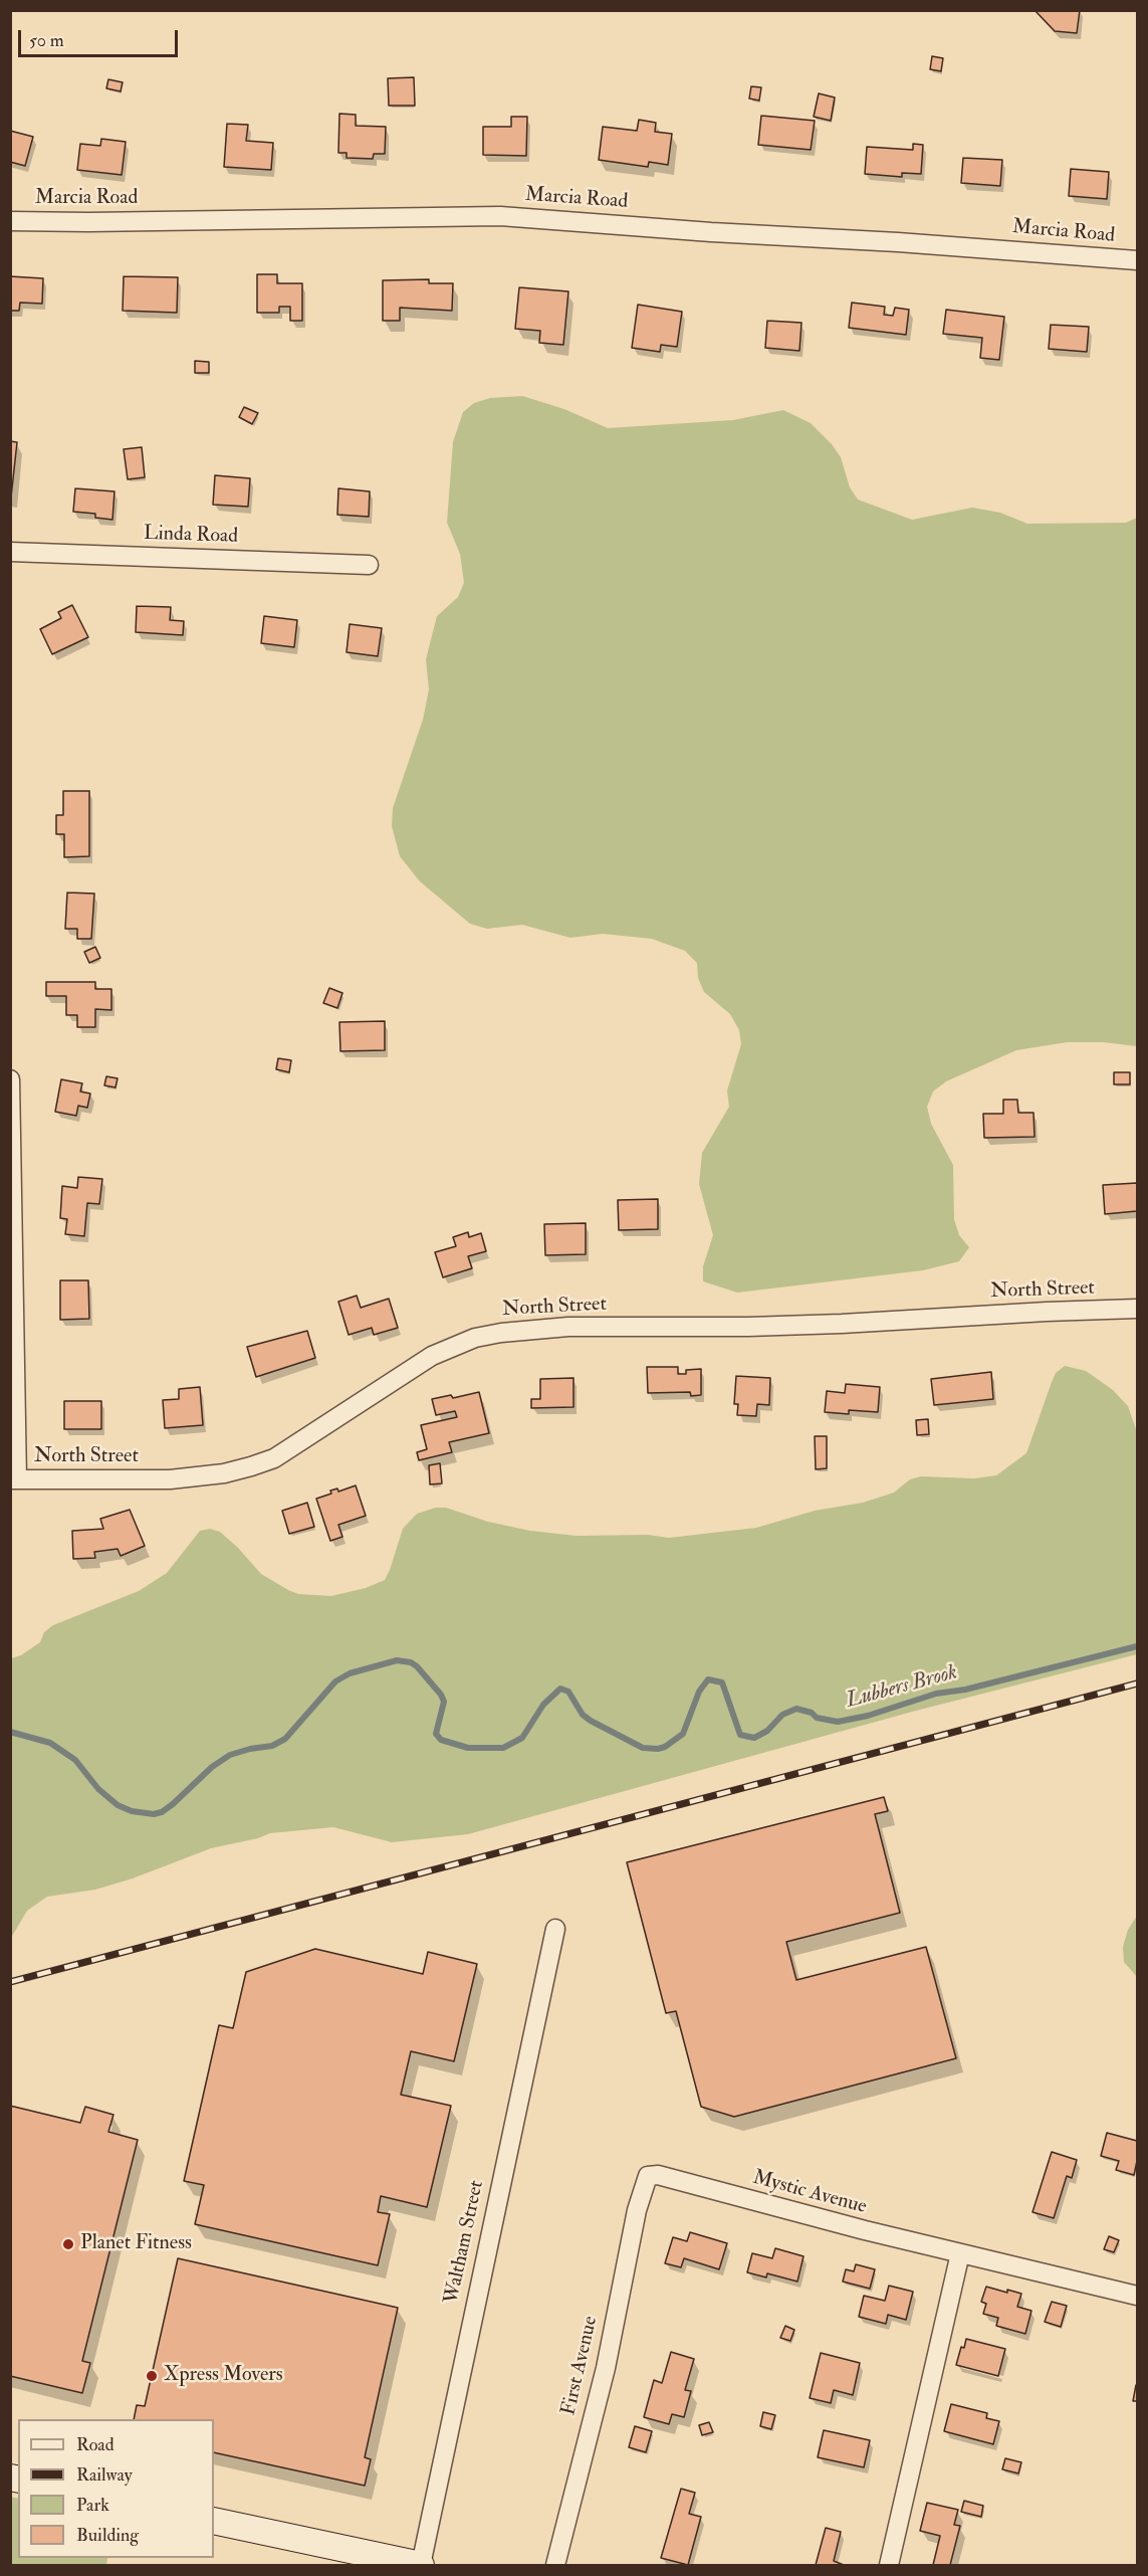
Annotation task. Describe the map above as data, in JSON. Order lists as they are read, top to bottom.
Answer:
{
  "streets": {
    "street": [
      "Marcia Road",
      "Linda Road",
      "North Street",
      "Mystic Avenue",
      "Waltham Street",
      "First Avenue"
    ]
  },
  "crossings": [
    ["Mystic Avenue", "First Avenue"]
  ],
  "water": ["Lubbers Brook"],
  "places": ["Planet Fitness", "Xpress Movers"],
  "legend": [
    "Road",
    "Railway",
    "Park",
    "Building"
  ],
  "scale_bar": "50 m"
}
